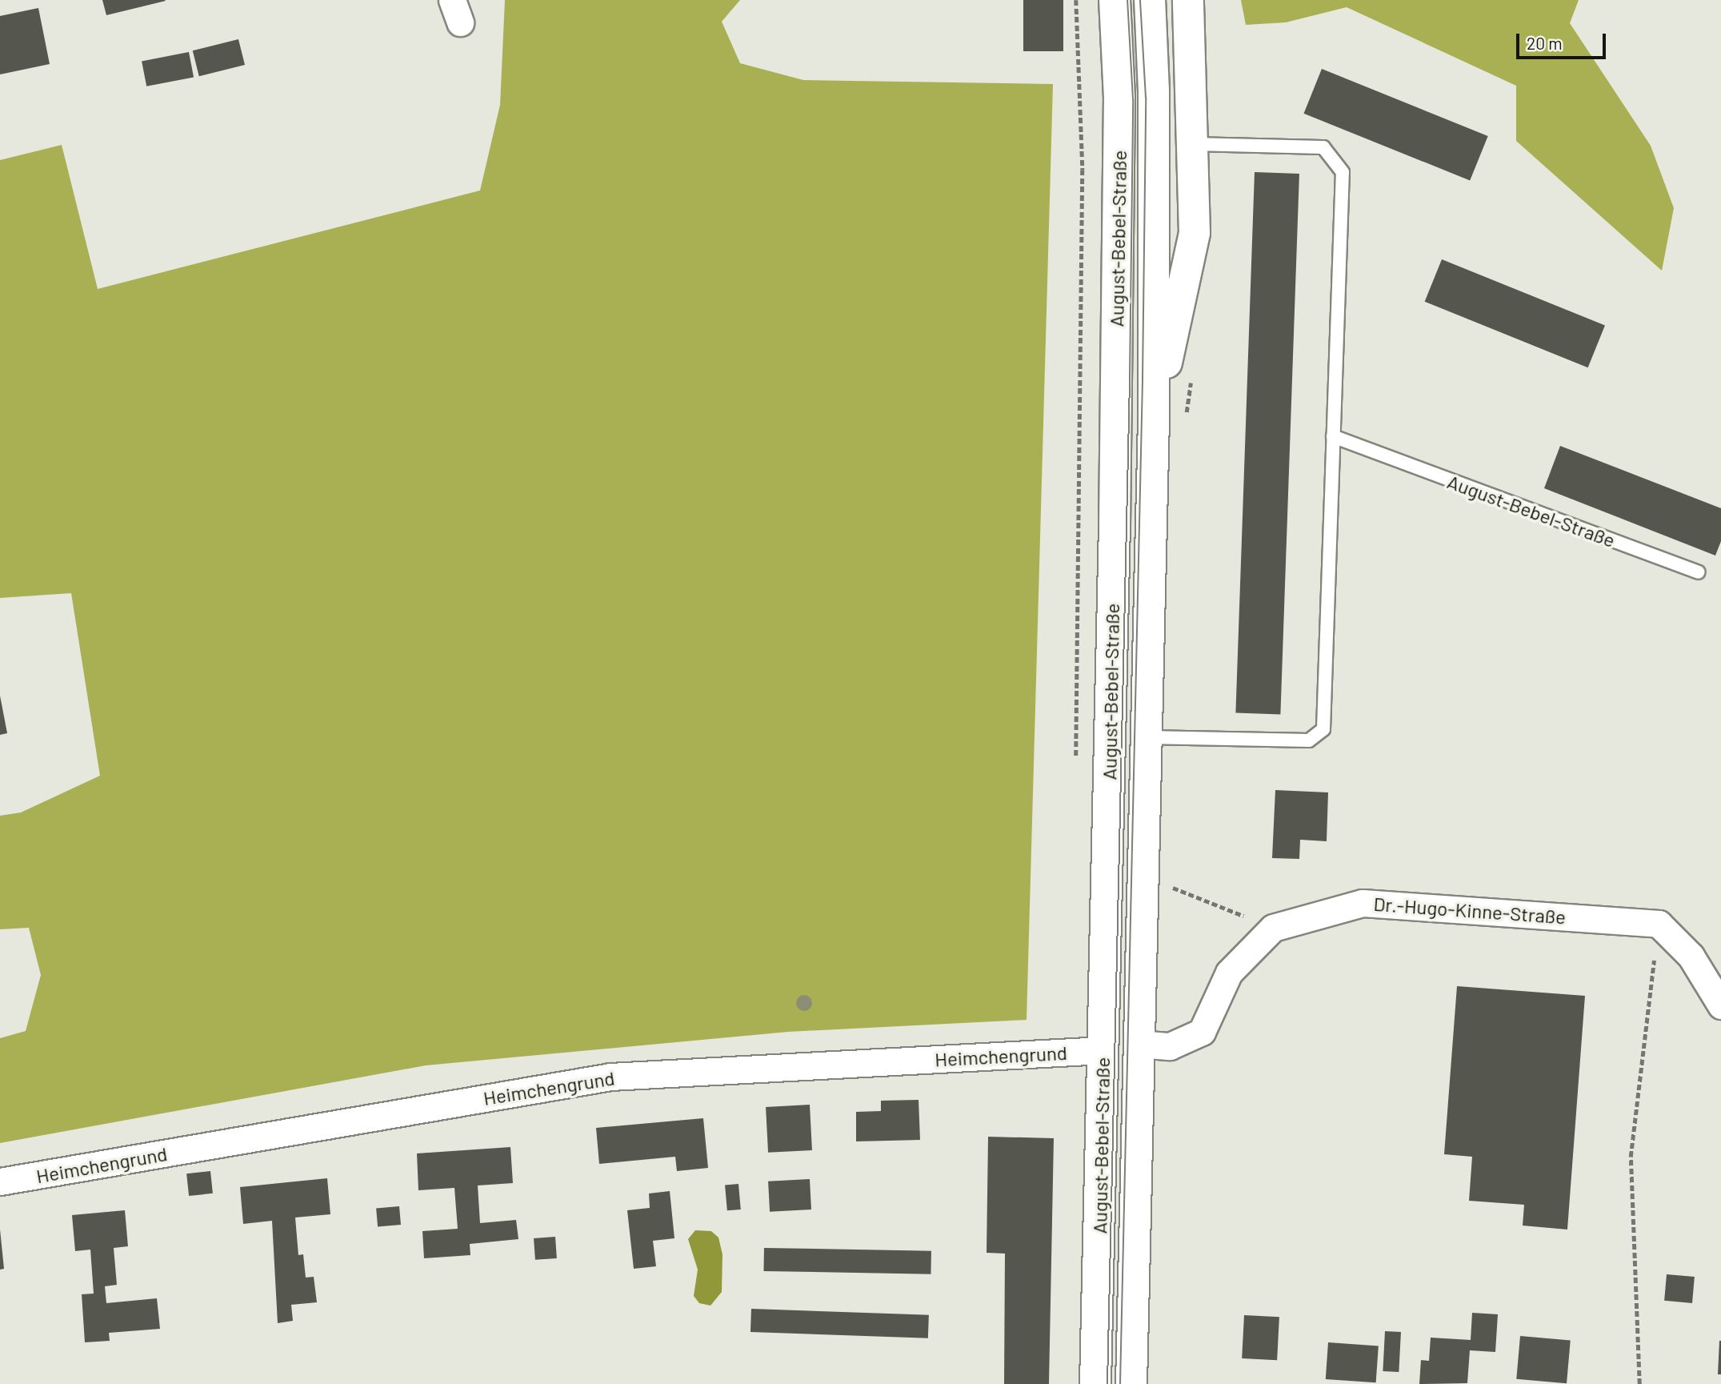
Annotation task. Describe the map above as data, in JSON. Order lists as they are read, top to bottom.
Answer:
{
  "streets": {
    "street": ["August-Bebel-Straße", "Dr.-Hugo-Kinne-Straße", "Heimchengrund"]
  },
  "crossings": [
    ["August-Bebel-Straße", "Heimchengrund"]
  ],
  "scale_bar": "20 m"
}
